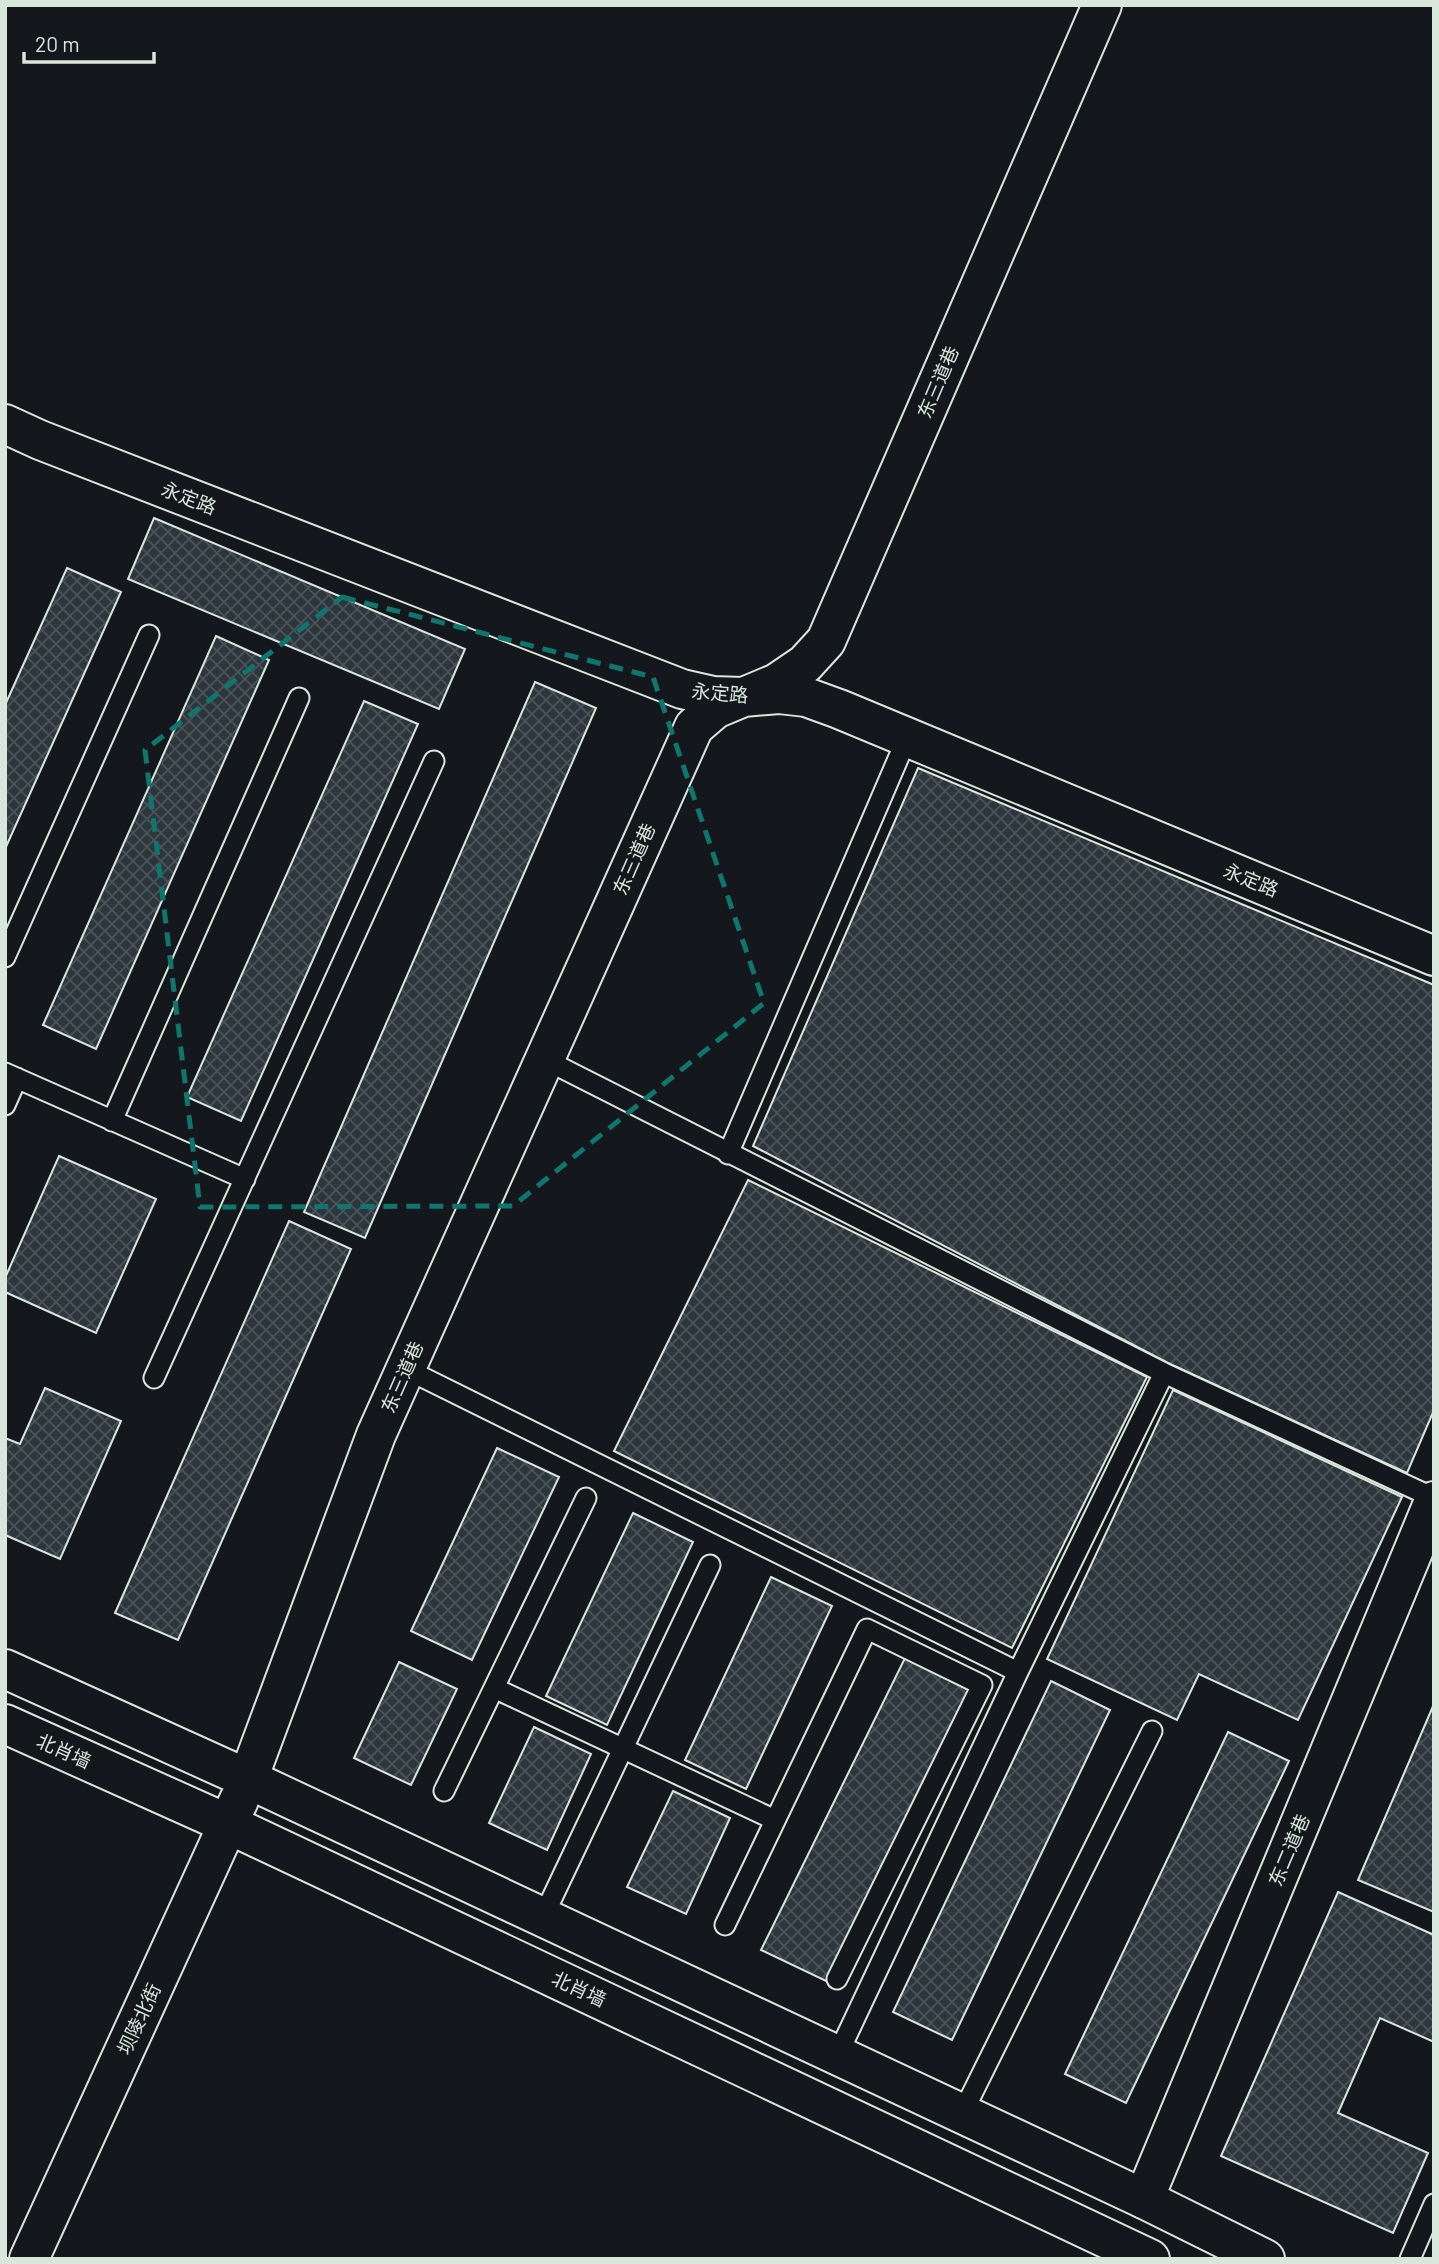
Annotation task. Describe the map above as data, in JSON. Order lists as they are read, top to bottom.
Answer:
{
  "streets": {
    "street": [
      "东三道巷",
      "永定路",
      "北肖墙",
      "东二道巷",
      "坝陵北街"
    ]
  },
  "crossings": [
    ["东三道巷", "永定路"],
    ["东三道巷", "坝陵北街"],
    ["北肖墙", "坝陵北街"]
  ],
  "scale_bar": "20 m"
}
